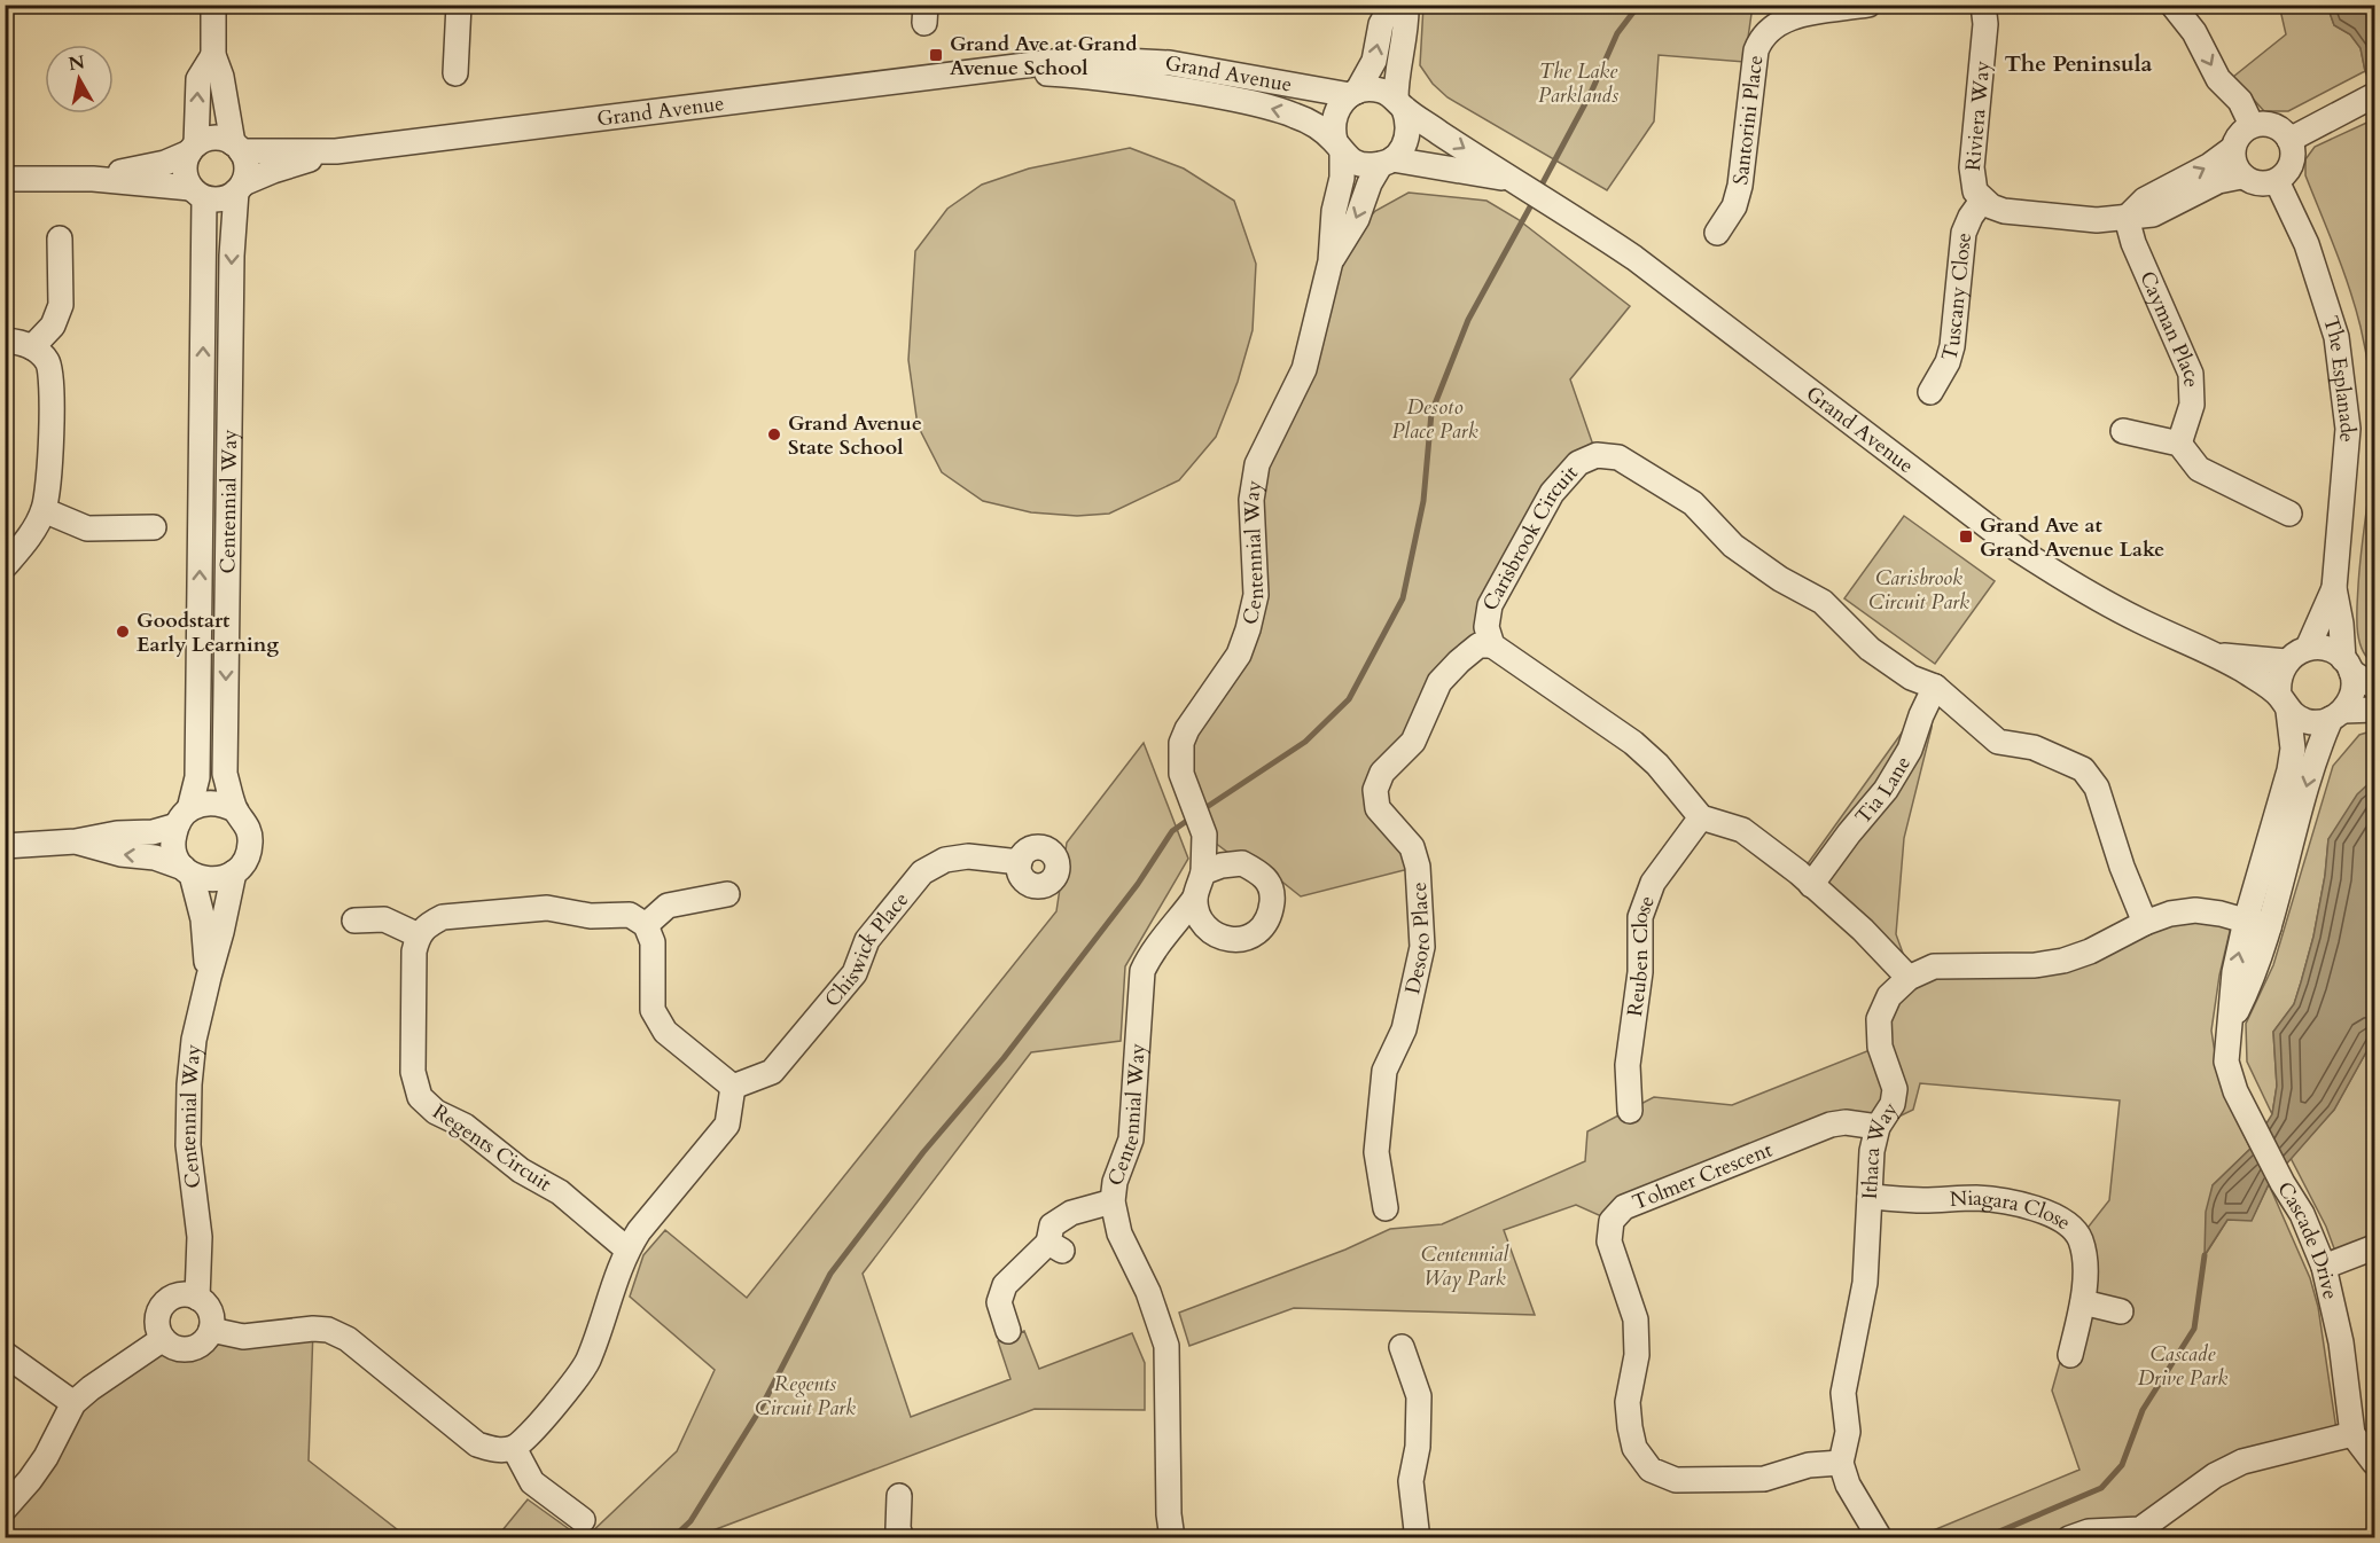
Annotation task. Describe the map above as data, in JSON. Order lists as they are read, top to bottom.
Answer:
{
  "streets": {
    "street": [
      "Grand Avenue",
      "Riviera Way",
      "Santorini Place",
      "Tuscany Close",
      "Cayman Place",
      "The Esplanade",
      "Centennial Way",
      "Carisbrook Circuit",
      "Tia Lane",
      "Desoto Place",
      "Chiswick Place",
      "Reuben Close",
      "Regents Circuit",
      "Ithaca Way",
      "Tolmer Crescent",
      "Niagara Close",
      "Cascade Drive"
    ]
  },
  "crossings": [
    ["Grand Avenue", "The Esplanade"],
    ["Grand Avenue", "Centennial Way"],
    ["Grand Avenue", "Cascade Drive"],
    ["Riviera Way", "Tuscany Close"],
    ["Riviera Way", "Cayman Place"],
    ["Riviera Way", "The Esplanade"],
    ["The Esplanade", "Cascade Drive"],
    ["Carisbrook Circuit", "Tia Lane"],
    ["Carisbrook Circuit", "Desoto Place"],
    ["Carisbrook Circuit", "Reuben Close"],
    ["Carisbrook Circuit", "Ithaca Way"],
    ["Ithaca Way", "Tolmer Crescent"],
    ["Ithaca Way", "Niagara Close"],
    ["Ithaca Way", "Cascade Drive"]
  ],
  "districts": ["The Peninsula"],
  "parks": [
    "The Lake Parklands",
    "Desoto Place Park",
    "Carisbrook Circuit Park",
    "Centennial Way Park",
    "Cascade Drive Park",
    "Regents Circuit Park"
  ],
  "places": {
    "transit": ["Grand Ave at Grand Avenue School", "Grand Ave at Grand Avenue Lake"],
    "other": ["Grand Avenue State School", "Goodstart Early Learning"]
  },
  "north": "top"
}
